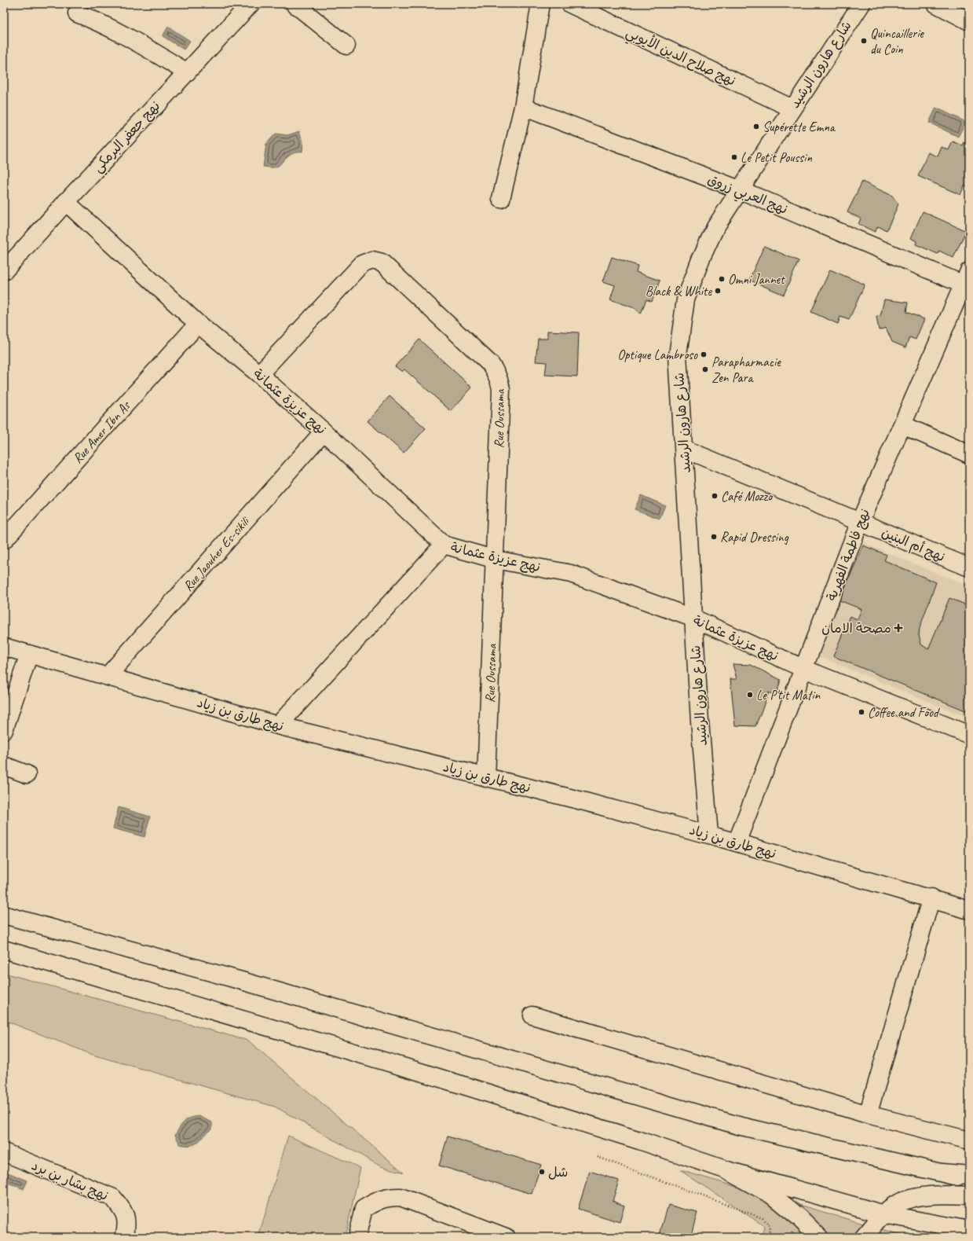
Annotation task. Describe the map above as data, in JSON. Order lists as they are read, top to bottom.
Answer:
{
  "streets": {
    "main road": [
      "نهج صلاح الدين الأيوبي",
      "شارع هارون الرشيد",
      "نهج جعفر البرمكي",
      "نهج العربي زروق",
      "نهج عزيزة عثمانة",
      "Rue Oussama",
      "Rue Amer Ibn As",
      "نهج أم البنين",
      "Rue Jaouher Es-sikili",
      "نهج فاطمة الفهرية",
      "نهج طارق بن زياد",
      "نهج بشار بن برد"
    ]
  },
  "crossings": [
    ["نهج صلاح الدين الأيوبي", "شارع هارون الرشيد"],
    ["شارع هارون الرشيد", "نهج العربي زروق"],
    ["شارع هارون الرشيد", "نهج عزيزة عثمانة"],
    ["شارع هارون الرشيد", "نهج أم البنين"],
    ["شارع هارون الرشيد", "نهج طارق بن زياد"],
    ["نهج جعفر البرمكي", "نهج عزيزة عثمانة"],
    ["نهج العربي زروق", "نهج فاطمة الفهرية"],
    ["نهج عزيزة عثمانة", "Rue Oussama"],
    ["نهج عزيزة عثمانة", "Rue Amer Ibn As"],
    ["نهج عزيزة عثمانة", "Rue Jaouher Es-sikili"],
    ["نهج عزيزة عثمانة", "نهج فاطمة الفهرية"],
    ["Rue Oussama", "نهج طارق بن زياد"],
    ["نهج أم البنين", "نهج فاطمة الفهرية"],
    ["Rue Jaouher Es-sikili", "نهج طارق بن زياد"],
    ["نهج فاطمة الفهرية", "نهج طارق بن زياد"]
  ],
  "places": {
    "other": [
      "Quincaillerie du Coin",
      "Supérette Emna",
      "Le Petit Poussin",
      "Omni Jannet",
      "Black & White",
      "Optique Lambroso",
      "Parapharmacie Zen Para",
      "Café Mozzo",
      "Rapid Dressing",
      "Le P'tit Matin",
      "Coffee and Food",
      "شل"
    ],
    "health": ["مصحة الامان"]
  }
}
